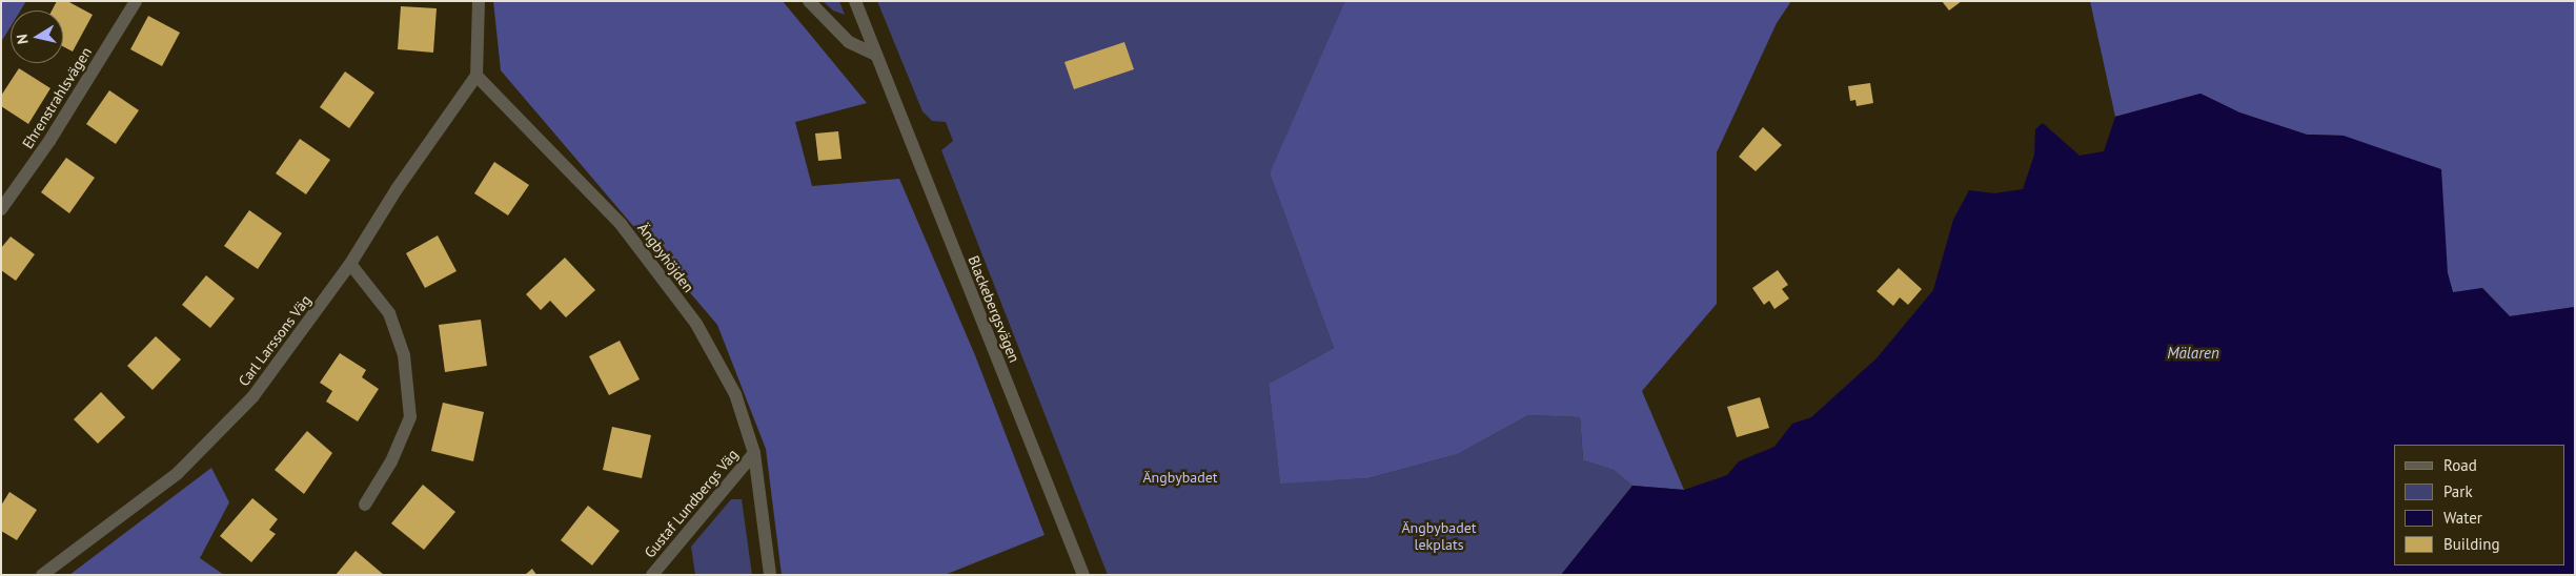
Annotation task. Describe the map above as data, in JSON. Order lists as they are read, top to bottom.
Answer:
{
  "streets": {
    "street": [
      "Ehrenstrahlsvägen",
      "Ängbyhöjden",
      "Blackebergsvägen",
      "Carl Larssons Väg",
      "Gustaf Lundbergs Väg"
    ]
  },
  "crossings": [
    ["Ängbyhöjden", "Carl Larssons Väg"],
    ["Ängbyhöjden", "Gustaf Lundbergs Väg"]
  ],
  "water": ["Mälaren"],
  "parks": ["Ängbybadet", "Ängbybadet lekplats"],
  "legend": [
    "Road",
    "Park",
    "Water",
    "Building"
  ],
  "north": "left"
}
